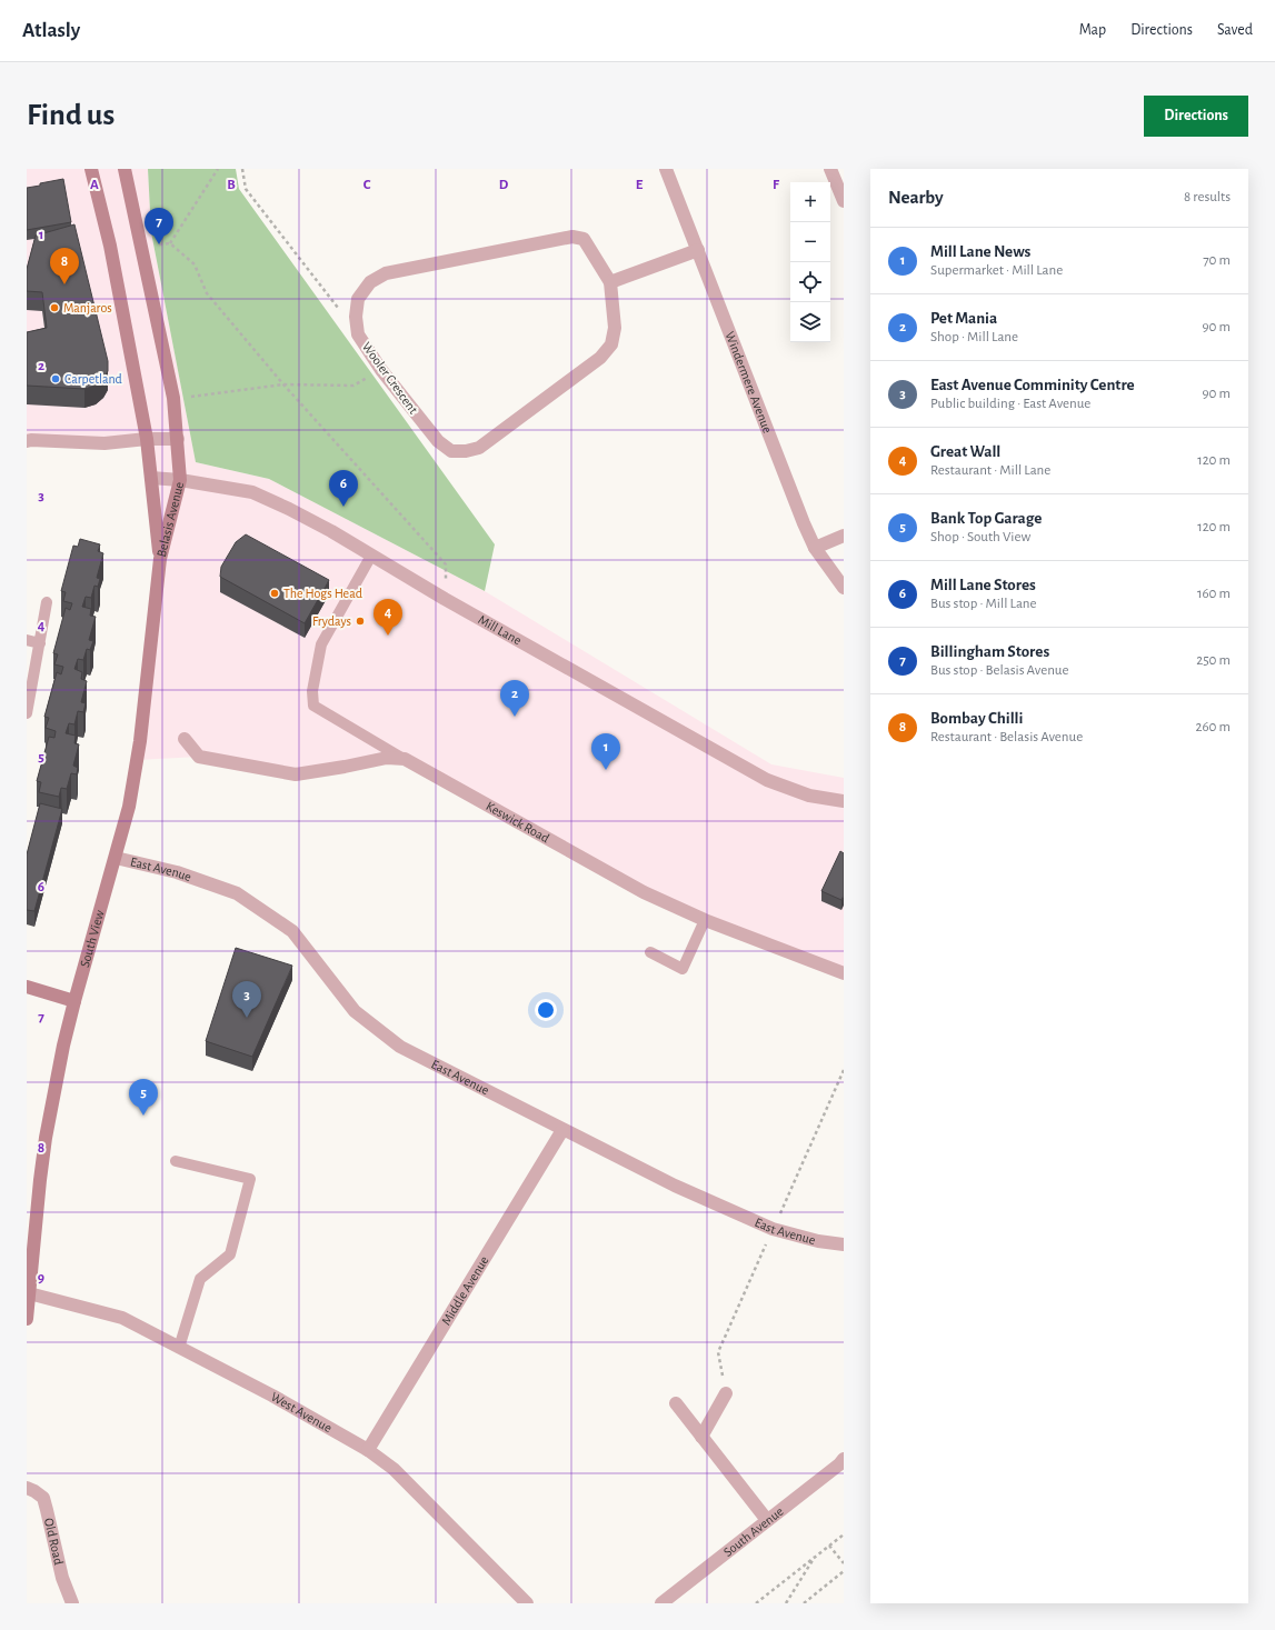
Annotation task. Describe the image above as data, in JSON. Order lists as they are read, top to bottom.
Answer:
{
  "streets": {
    "main road": ["Belasis Avenue", "South View"],
    "street": [
      "Wooler Crescent",
      "Windermere Avenue",
      "Mill Lane",
      "Keswick Road",
      "East Avenue",
      "Middle Avenue",
      "West Avenue",
      "South Avenue",
      "Old Road"
    ]
  },
  "crossings": [
    ["Belasis Avenue", "Mill Lane"],
    ["Belasis Avenue", "South View"],
    ["East Avenue", "South View"],
    ["East Avenue", "Middle Avenue"],
    ["South View", "West Avenue"],
    ["Middle Avenue", "West Avenue"]
  ],
  "places": [
    "Manjaros",
    "Carpetland",
    "The Hogs Head",
    "Frydays"
  ],
  "page": {
    "header": "Atlasly",
    "nav": ["Map", "Directions", "Saved"],
    "buttons": "Directions",
    "title": "Find us",
    "heading": ["Nearby", "8 results"],
    "map_buttons": ["+", "−"],
    "pins": [
      "7",
      "8",
      "6",
      "4",
      "2",
      "1",
      "3",
      "5"
    ],
    "list": [
      {
        "mark": "1",
        "name": "Mill Lane News",
        "note": "Supermarket · Mill Lane",
        "value": "70 m"
      },
      {
        "mark": "2",
        "name": "Pet Mania",
        "note": "Shop · Mill Lane",
        "value": "90 m"
      },
      {
        "mark": "3",
        "name": "East Avenue Comminity Centre",
        "note": "Public building · East Avenue",
        "value": "90 m"
      },
      {
        "mark": "4",
        "name": "Great Wall",
        "note": "Restaurant · Mill Lane",
        "value": "120 m"
      },
      {
        "mark": "5",
        "name": "Bank Top Garage",
        "note": "Shop · South View",
        "value": "120 m"
      },
      {
        "mark": "6",
        "name": "Mill Lane Stores",
        "note": "Bus stop · Mill Lane",
        "value": "160 m"
      },
      {
        "mark": "7",
        "name": "Billingham Stores",
        "note": "Bus stop · Belasis Avenue",
        "value": "250 m"
      },
      {
        "mark": "8",
        "name": "Bombay Chilli",
        "note": "Restaurant · Belasis Avenue",
        "value": "260 m"
      }
    ]
  },
  "grid": {
    "columns": [
      "A",
      "B",
      "C",
      "D",
      "E",
      "F"
    ],
    "rows": [
      "1",
      "2",
      "3",
      "4",
      "5",
      "6",
      "7",
      "8",
      "9"
    ]
  }
}
